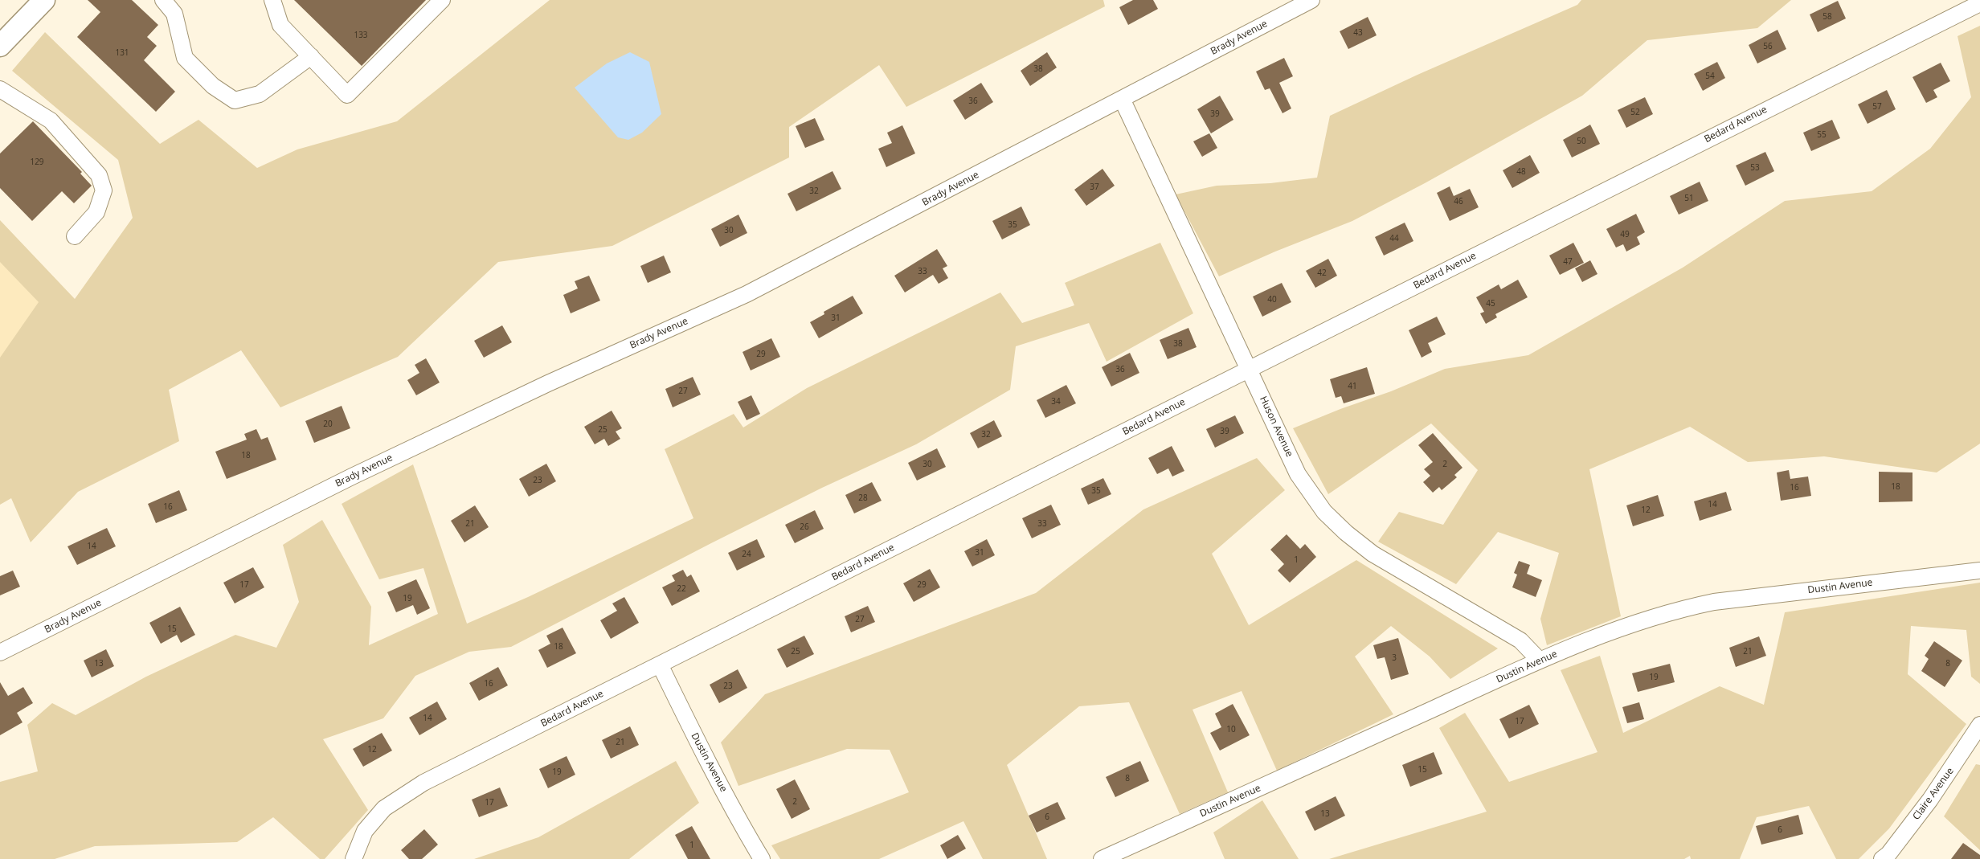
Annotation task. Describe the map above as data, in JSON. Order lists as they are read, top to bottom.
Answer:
{
  "streets": {
    "street": [
      "Brady Avenue",
      "Bedard Avenue",
      "Huson Avenue",
      "Dustin Avenue",
      "Claire Avenue"
    ]
  },
  "crossings": [
    ["Brady Avenue", "Huson Avenue"],
    ["Bedard Avenue", "Huson Avenue"],
    ["Bedard Avenue", "Dustin Avenue"],
    ["Huson Avenue", "Dustin Avenue"]
  ],
  "house_numbers": [
    "58",
    "43",
    "133",
    "56",
    "131",
    "38",
    "54",
    "36",
    "57",
    "52",
    "39",
    "55",
    "50",
    "129",
    "53",
    "48",
    "37",
    "32",
    "51",
    "46",
    "35",
    "30",
    "49",
    "44",
    "47",
    "33",
    "42",
    "40",
    "45",
    "31",
    "38",
    "29",
    "36",
    "41",
    "27",
    "34",
    "20",
    "25",
    "39",
    "32",
    "18",
    "30",
    "2",
    "23",
    "18",
    "16",
    "35",
    "28",
    "14",
    "16",
    "12",
    "21",
    "33",
    "26",
    "14",
    "31",
    "24",
    "1",
    "17",
    "29",
    "22",
    "19",
    "27",
    "15",
    "18",
    "25",
    "21",
    "3",
    "13",
    "8",
    "19",
    "16",
    "23",
    "14",
    "17",
    "10",
    "21",
    "12",
    "15",
    "19",
    "8",
    "2",
    "17",
    "13",
    "6",
    "6",
    "1"
  ]
}
